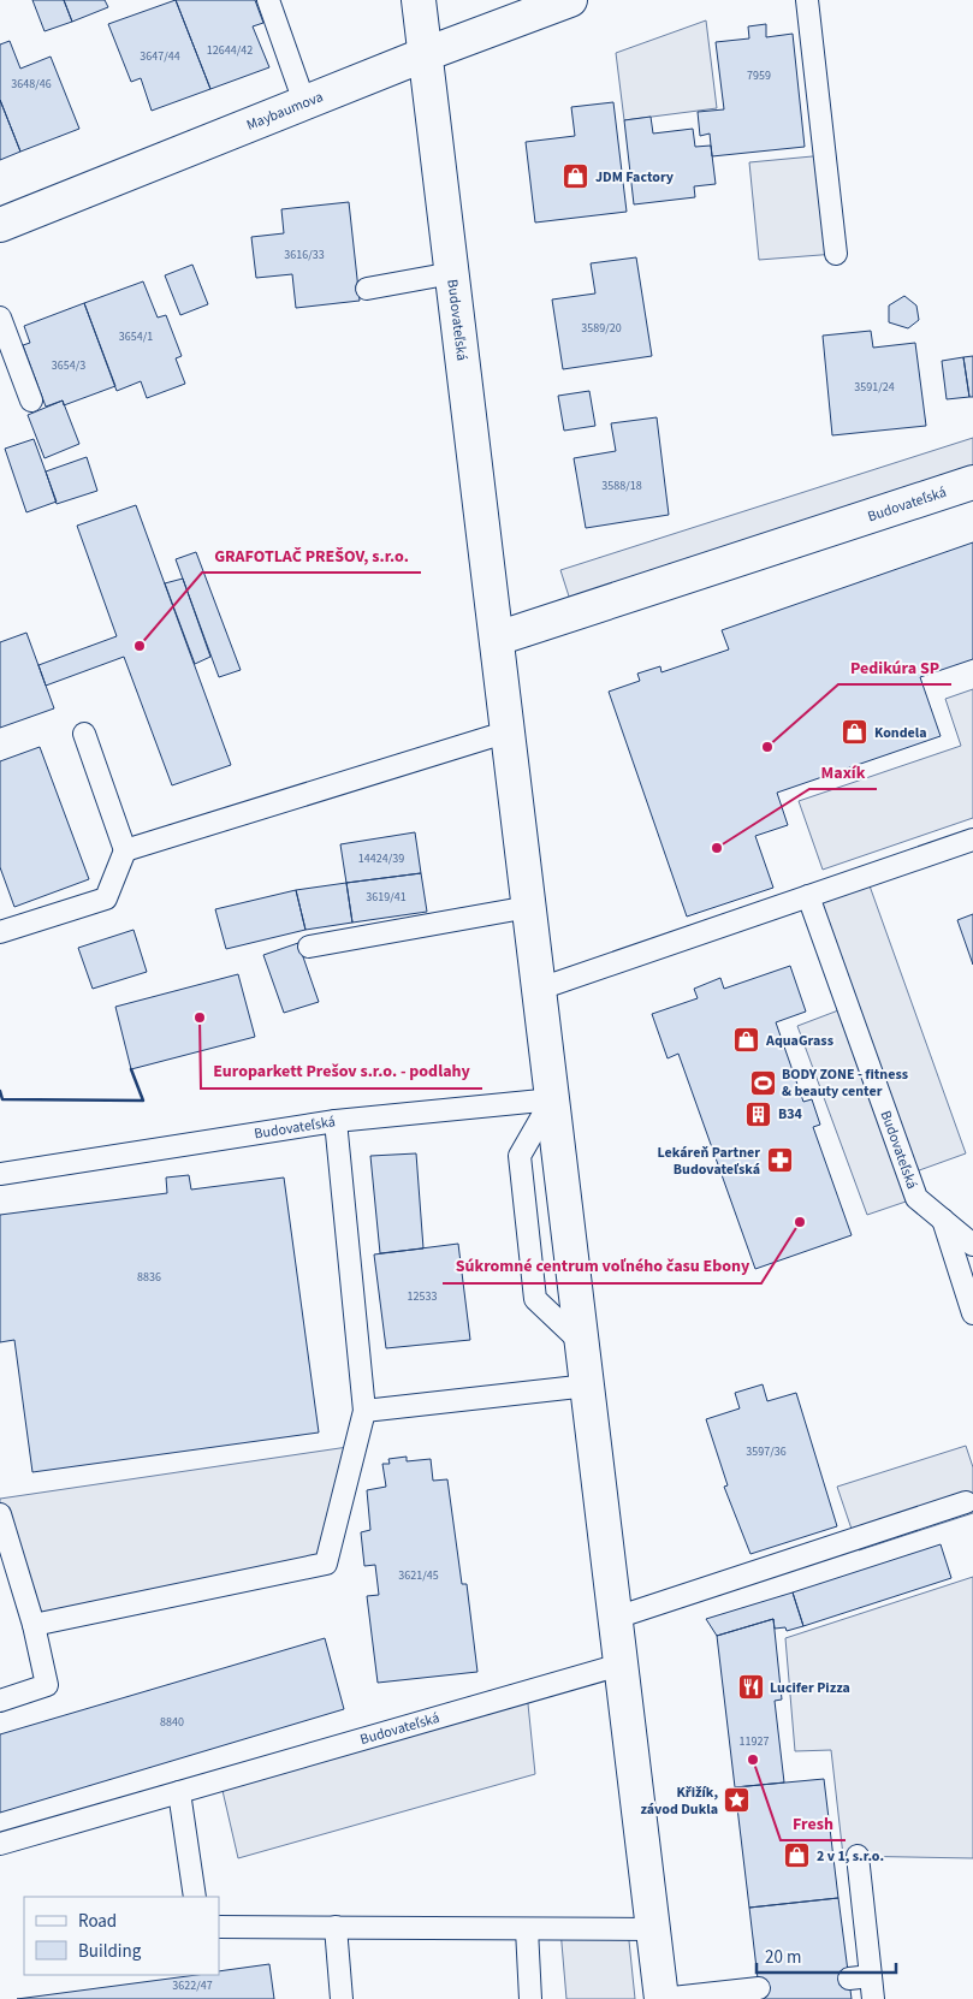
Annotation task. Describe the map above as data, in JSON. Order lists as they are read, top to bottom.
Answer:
{
  "streets": {
    "street": ["Maybaumova", "Budovateľská"]
  },
  "crossings": [
    ["Maybaumova", "Budovateľská"]
  ],
  "places": {
    "shop": [
      "JDM Factory",
      "Kondela",
      "AquaGrass",
      "2 v 1, s.r.o."
    ],
    "other": [
      "GRAFOTLAČ PREŠOV, s.r.o.",
      "Pedikúra SP",
      "Maxík",
      "Europarkett Prešov s.r.o. - podlahy",
      "Súkromné centrum voľného času Ebony",
      "Fresh"
    ],
    "sports": ["BODY ZONE - fitness & beauty center"],
    "building": ["B34"],
    "pharmacy": ["Lekáreň Partner Budovateľská"],
    "restaurant": ["Lucifer Pizza"],
    "place": ["Křižík, závod Dukla"]
  },
  "house_numbers": [
    "12644/42",
    "3647/44",
    "7959",
    "3648/46",
    "3616/33",
    "3589/20",
    "3654/1",
    "3654/3",
    "3591/24",
    "3588/18",
    "14424/39",
    "3619/41",
    "8836",
    "12533",
    "3597/36",
    "3621/45",
    "8840",
    "11927",
    "3622/47"
  ],
  "legend": ["Road", "Building"],
  "scale_bar": "20 m"
}
